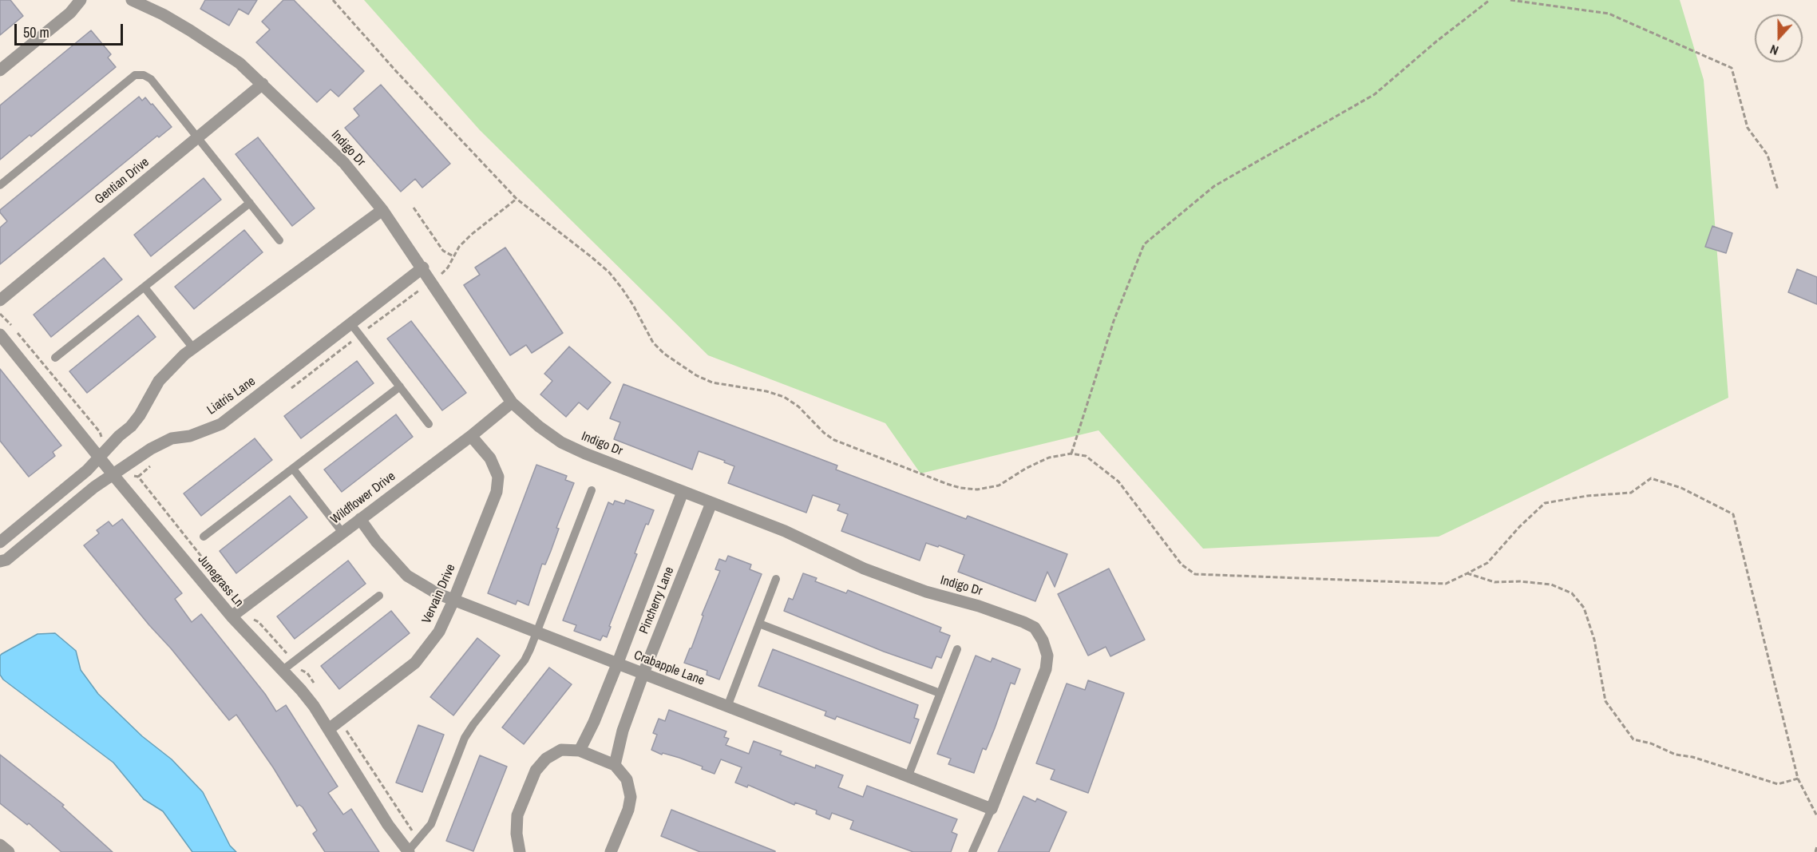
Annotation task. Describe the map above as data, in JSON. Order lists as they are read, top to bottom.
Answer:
{
  "streets": {
    "street": [
      "Indigo Dr",
      "Gentian Drive",
      "Liatris Lane",
      "Wildflower Drive",
      "Junegrass Ln",
      "Vervain Drive",
      "Pincherry Lane",
      "Crabapple Lane"
    ]
  },
  "crossings": [
    ["Indigo Dr", "Gentian Drive"],
    ["Indigo Dr", "Liatris Lane"],
    ["Indigo Dr", "Wildflower Drive"],
    ["Indigo Dr", "Pincherry Lane"],
    ["Indigo Dr", "Crabapple Lane"],
    ["Liatris Lane", "Junegrass Ln"],
    ["Wildflower Drive", "Junegrass Ln"],
    ["Wildflower Drive", "Vervain Drive"],
    ["Wildflower Drive", "Crabapple Lane"],
    ["Junegrass Ln", "Vervain Drive"],
    ["Vervain Drive", "Crabapple Lane"],
    ["Pincherry Lane", "Crabapple Lane"]
  ],
  "scale_bar": "50 m",
  "north": "bottom"
}
